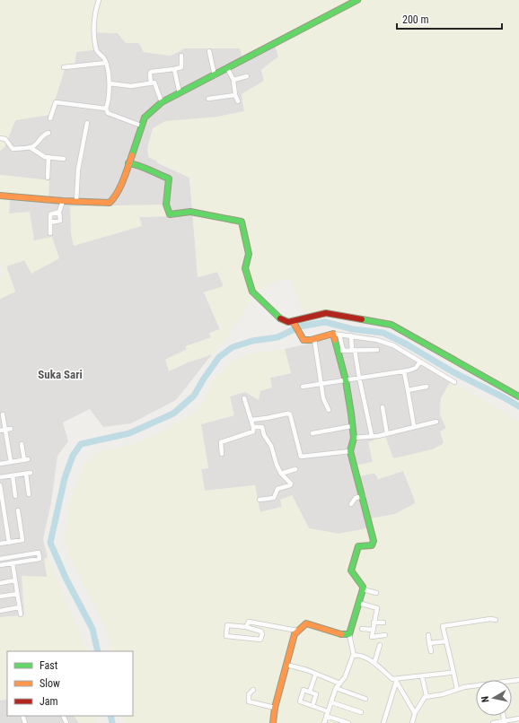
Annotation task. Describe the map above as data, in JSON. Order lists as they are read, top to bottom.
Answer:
{
  "districts": ["Suka Sari"],
  "legend": ["Fast", "Slow", "Jam"],
  "scale_bar": "200 m",
  "north": "left"
}
